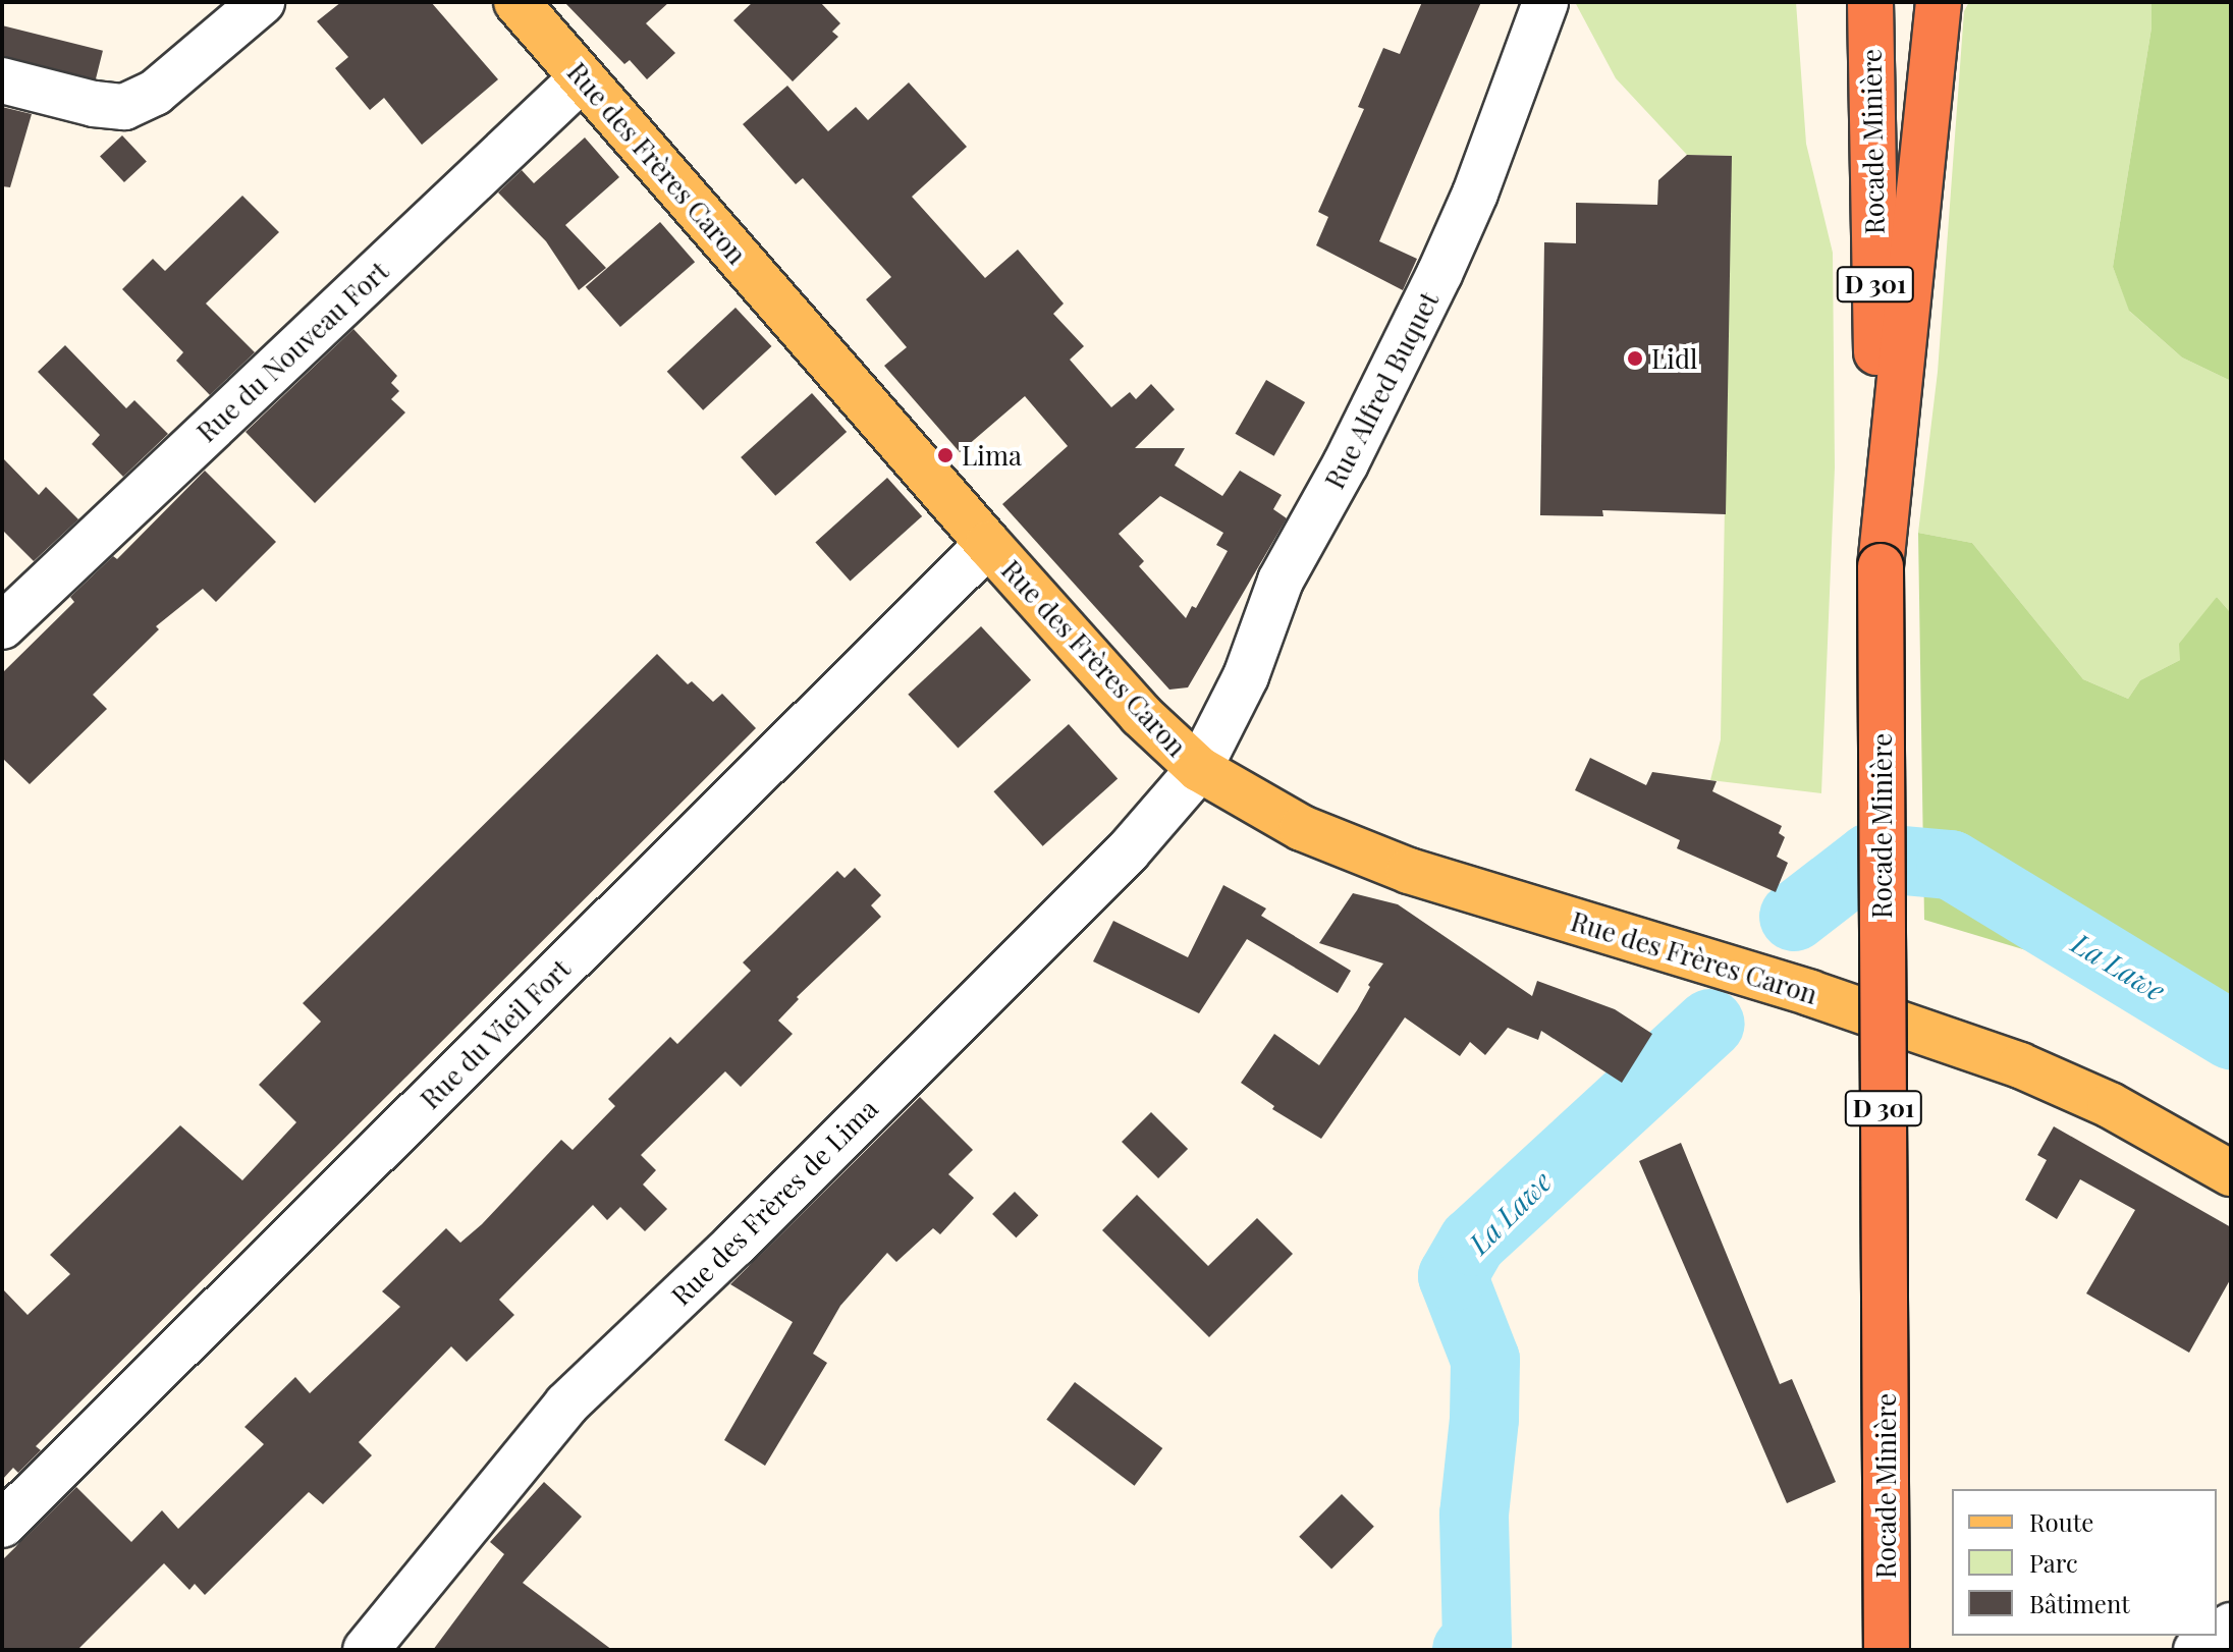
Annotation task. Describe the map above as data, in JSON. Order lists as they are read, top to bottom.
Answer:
{
  "streets": {
    "highway": ["Rocade Minière", "D 301"],
    "main road": ["Rue des Frères Caron"],
    "street": [
      "Rue du Nouveau Fort",
      "Rue Alfred Buquet",
      "Rue du Vieil Fort",
      "Rue des Frères de Lima"
    ]
  },
  "crossings": [
    ["Rue des Frères Caron", "Rue du Nouveau Fort"],
    ["Rue des Frères Caron", "Rue Alfred Buquet"],
    ["Rue des Frères Caron", "Rue du Vieil Fort"],
    ["Rue des Frères Caron", "Rue des Frères de Lima"],
    ["Rue Alfred Buquet", "Rue des Frères de Lima"]
  ],
  "water": ["La Lawe"],
  "places": ["Lidl", "Lima"],
  "legend": ["Route", "Parc", "Bâtiment"]
}
